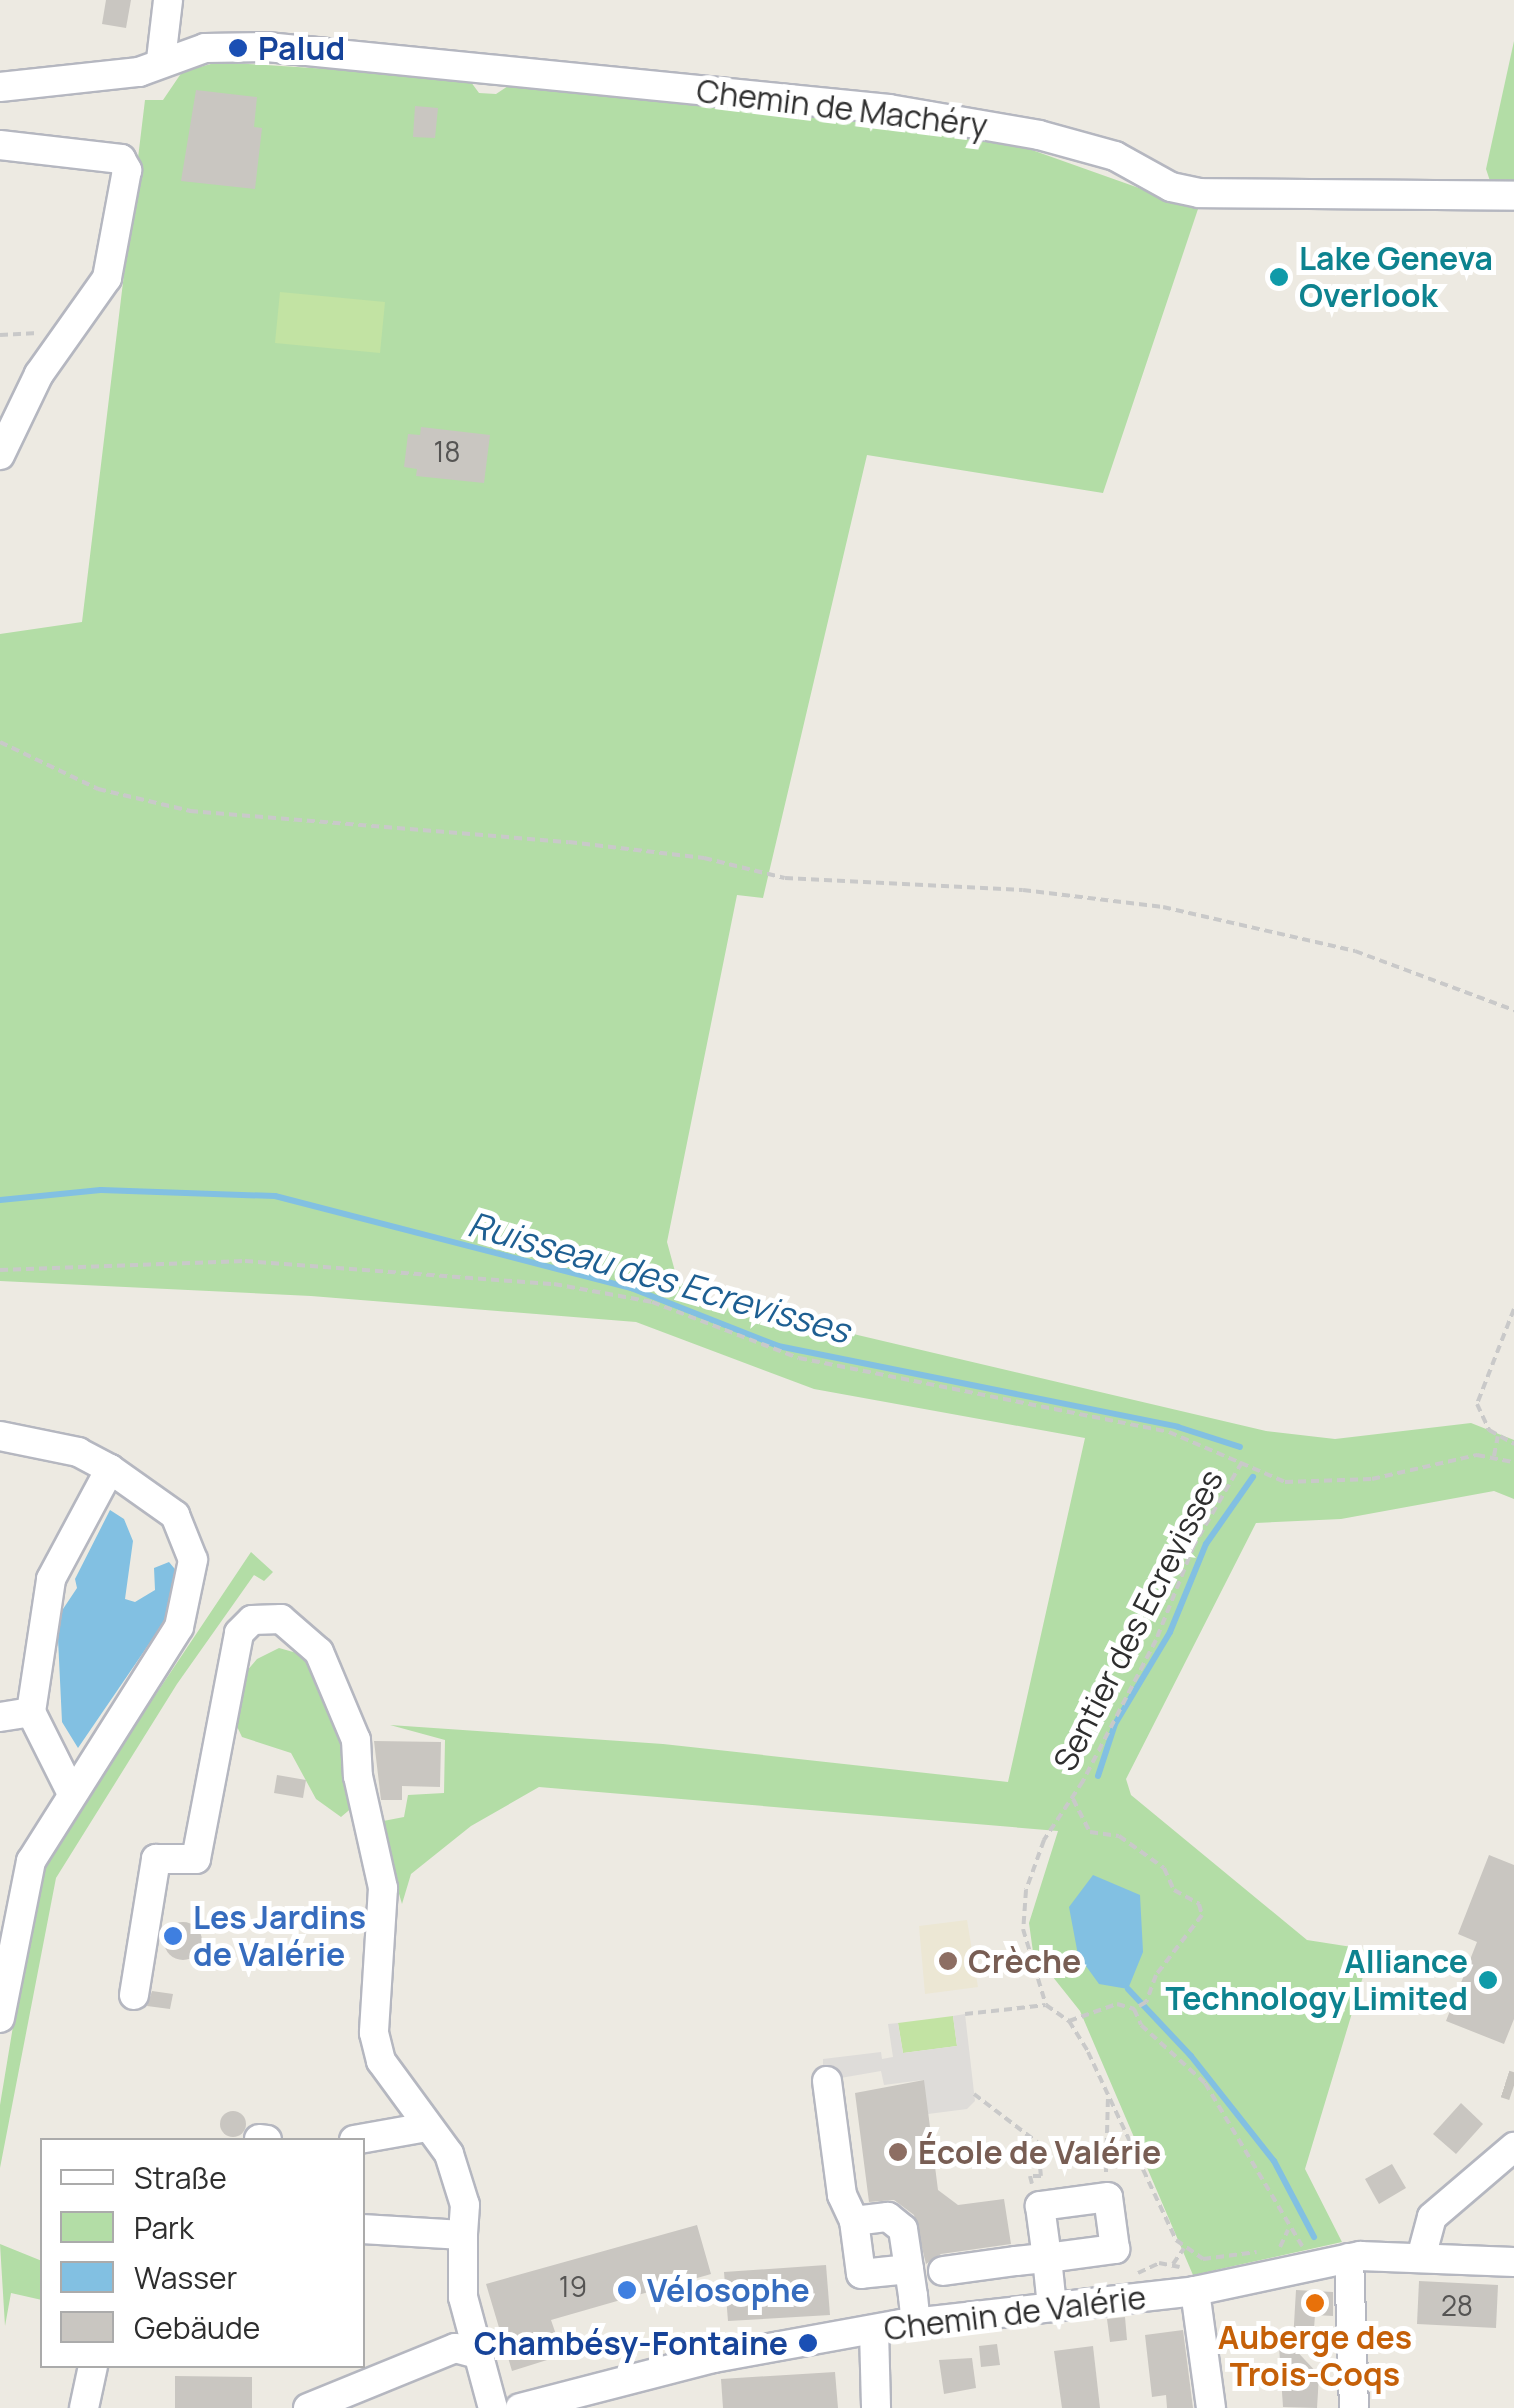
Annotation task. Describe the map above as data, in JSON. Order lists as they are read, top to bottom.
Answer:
{
  "streets": {
    "street": ["Chemin de Machéry", "Chemin de Valérie"],
    "path": ["Sentier des Ecrevisses"]
  },
  "water": ["Ruisseau des Ecrevisses"],
  "places": [
    "Palud",
    "Lake Geneva Overlook",
    "Les Jardins de Valérie",
    "Crèche",
    "Alliance Technology Limited",
    "École de Valérie",
    "Vélosophe",
    "Auberge des Trois-Coqs",
    "Chambésy-Fontaine"
  ],
  "house_numbers": ["18", "19", "28"],
  "legend": [
    "Straße",
    "Park",
    "Wasser",
    "Gebäude"
  ]
}
